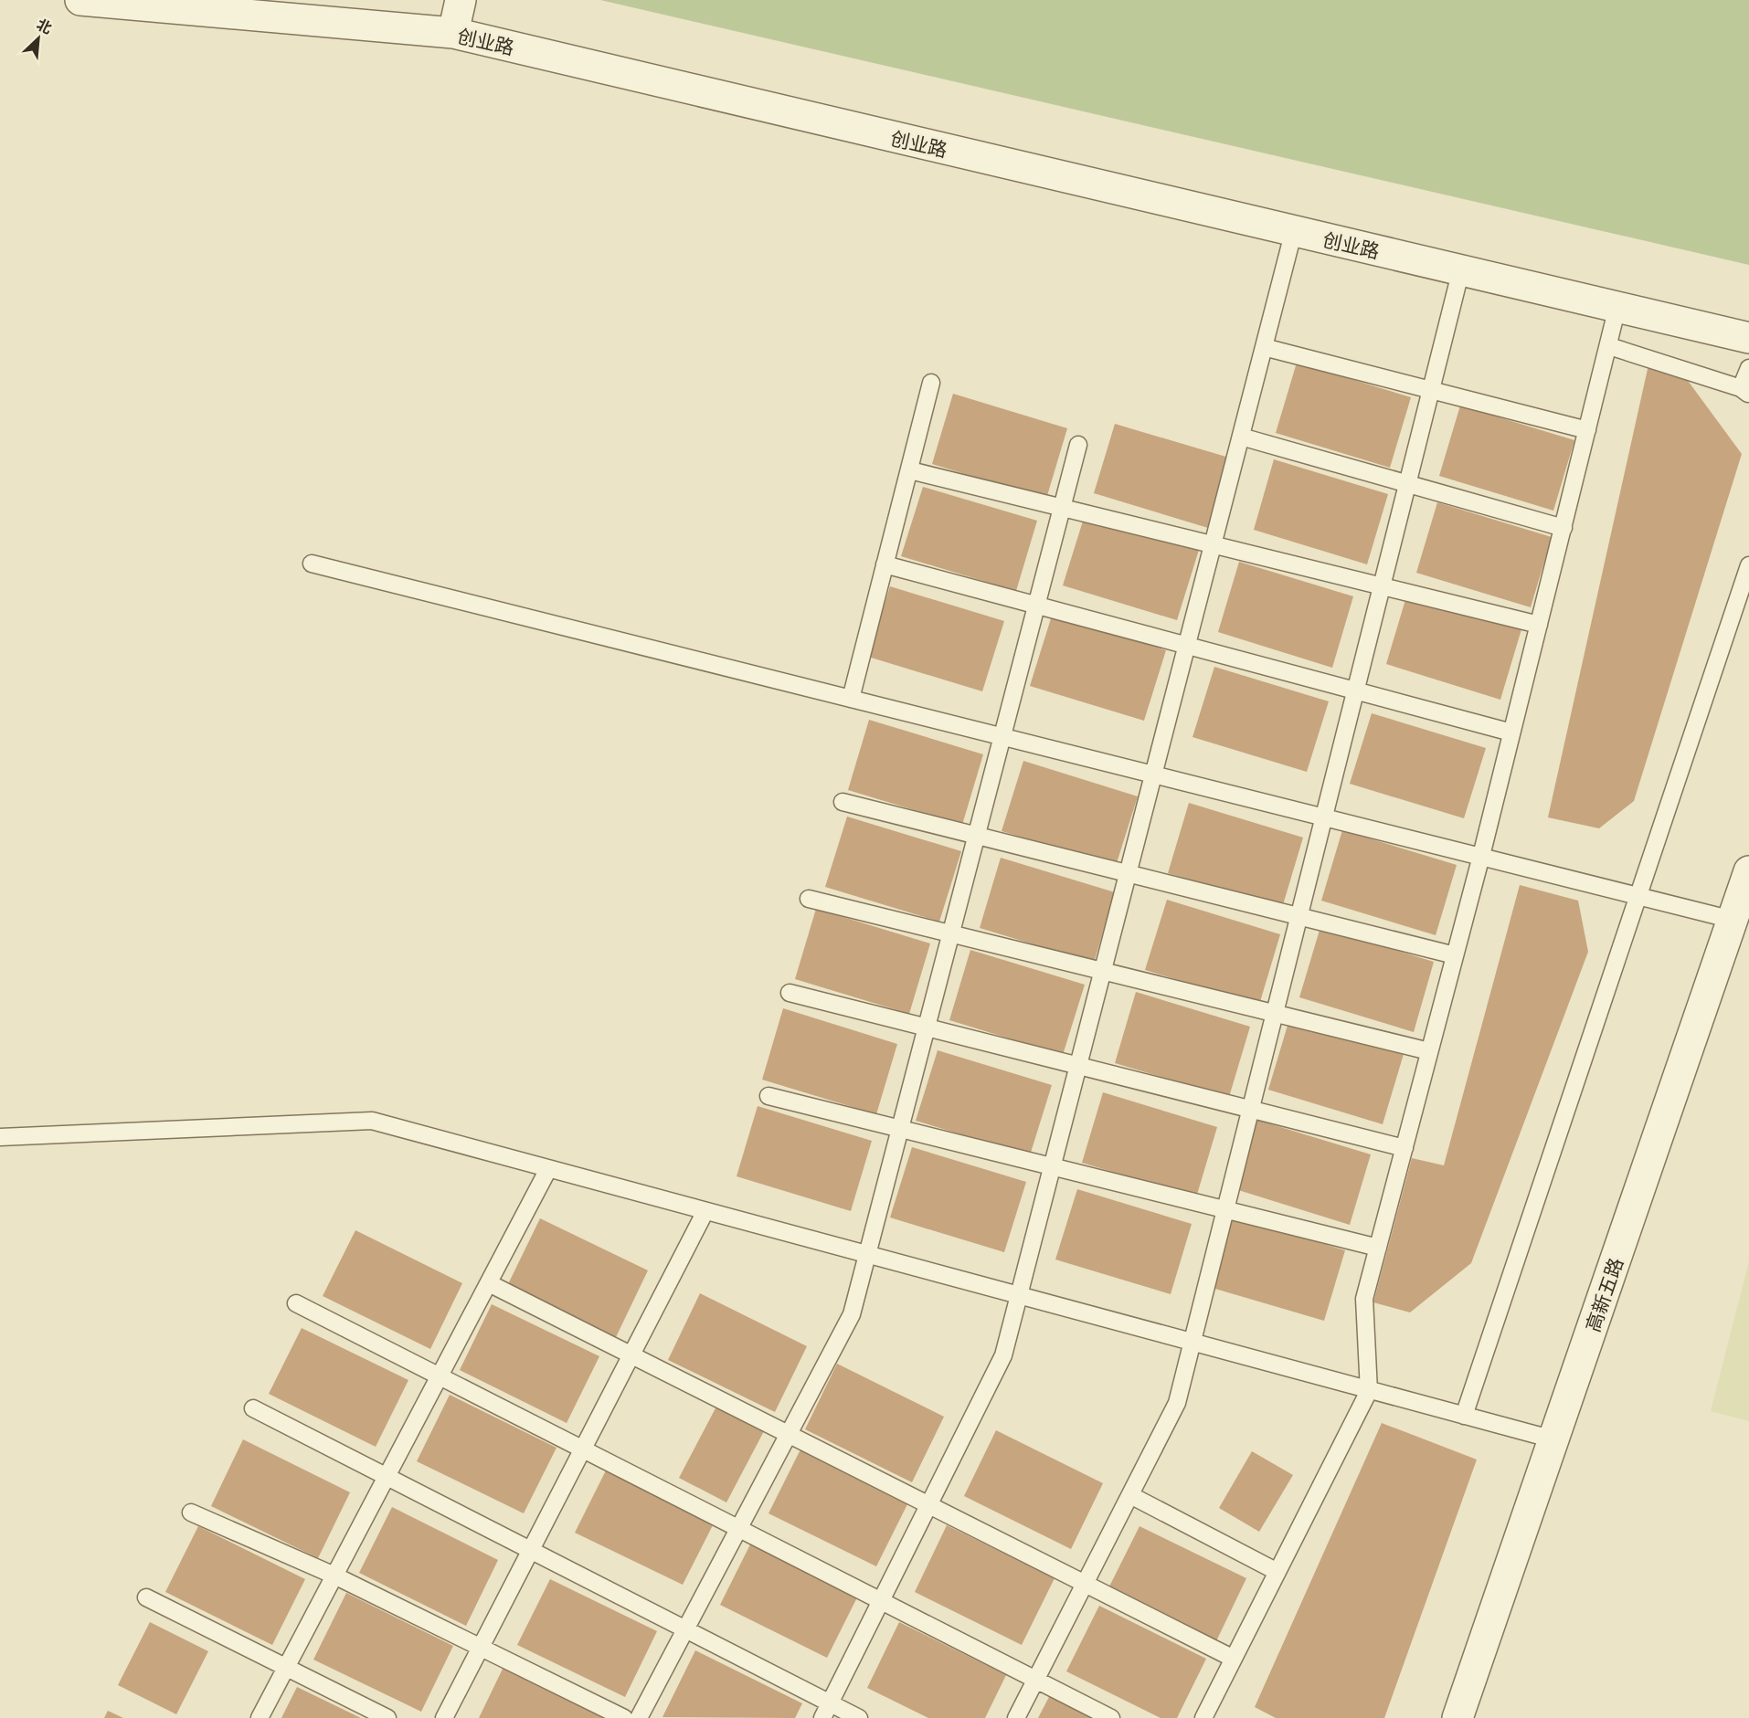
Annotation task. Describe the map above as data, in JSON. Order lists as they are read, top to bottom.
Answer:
{
  "streets": {
    "street": ["创业路", "高新五路"]
  },
  "north": "top right"
}
